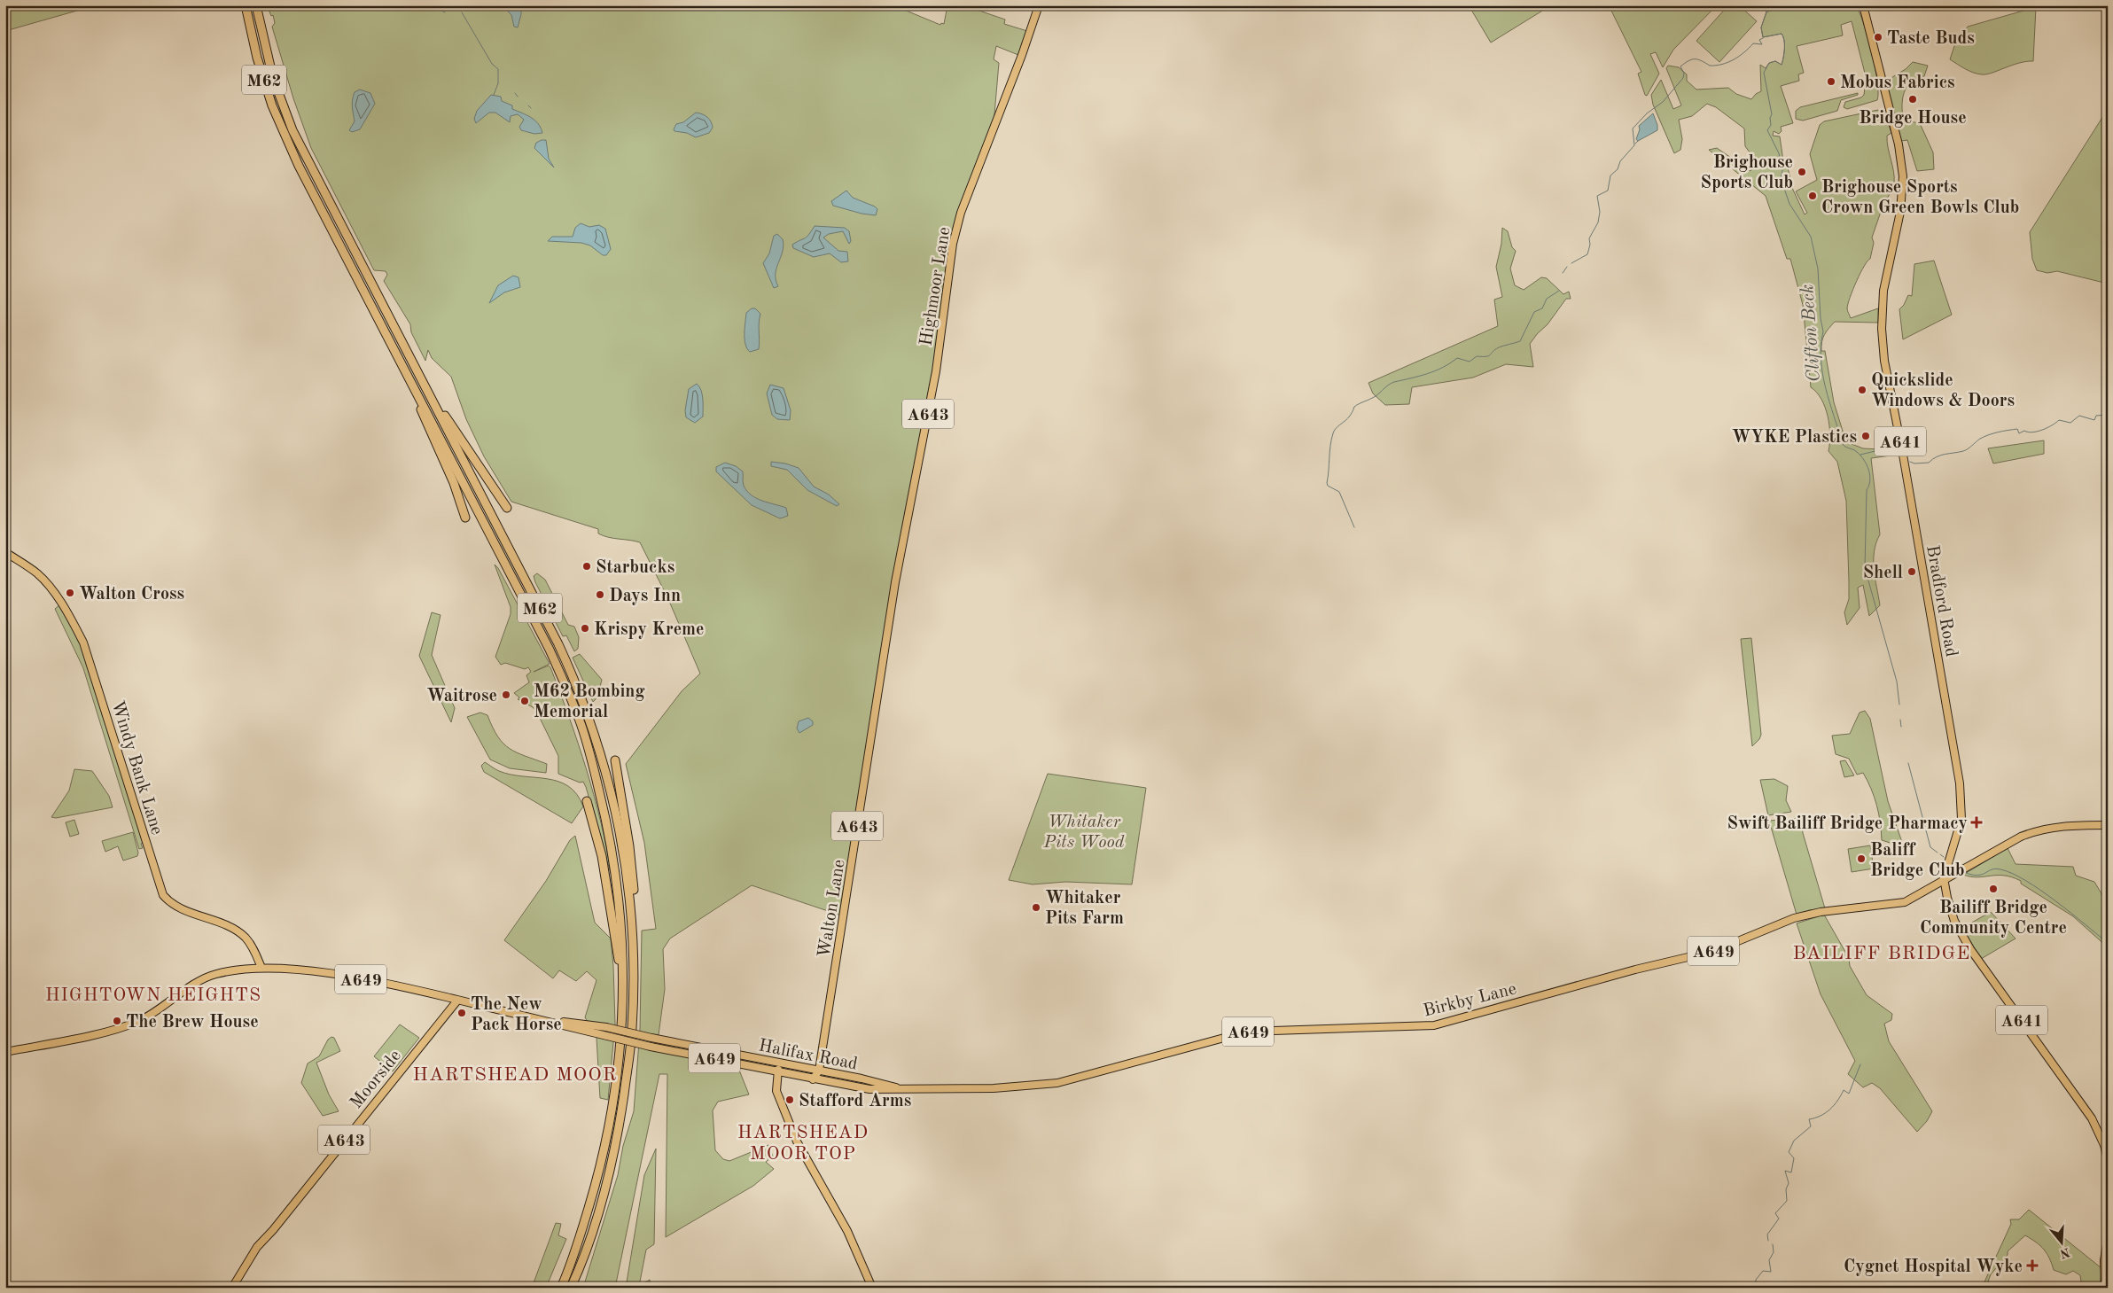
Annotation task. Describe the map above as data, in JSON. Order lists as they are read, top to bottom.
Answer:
{
  "streets": {
    "highway": ["M62"],
    "main road": [
      "Highmoor Lane",
      "A643",
      "A641",
      "Bradford Road",
      "Windy Bank Lane",
      "Walton Lane",
      "A649",
      "Birkby Lane",
      "Halifax Road",
      "Moorside"
    ]
  },
  "crossings": [
    ["Highmoor Lane", "Walton Lane"],
    ["Bradford Road", "A649"],
    ["Bradford Road", "Birkby Lane"],
    ["Windy Bank Lane", "A649"],
    ["Walton Lane", "Halifax Road"],
    ["A649", "Birkby Lane"],
    ["A649", "Halifax Road"],
    ["A649", "Moorside"],
    ["Birkby Lane", "Halifax Road"]
  ],
  "districts": [
    "BAILIFF BRIDGE",
    "HIGHTOWN HEIGHTS",
    "HARTSHEAD MOOR",
    "HARTSHEAD MOOR TOP"
  ],
  "water": ["Clifton Beck"],
  "parks": ["Whitaker Pits Wood"],
  "places": {
    "other": [
      "Taste Buds",
      "Mobus Fabrics",
      "Bridge House",
      "Brighouse Sports Club",
      "Brighouse Sports Crown Green Bowls Club",
      "Quickslide Windows & Doors",
      "WYKE Plastics",
      "Starbucks",
      "Shell",
      "Walton Cross",
      "Days Inn",
      "Krispy Kreme",
      "Waitrose",
      "M62 Bombing Memorial",
      "Baliff Bridge Club",
      "Bailiff Bridge Community Centre",
      "Whitaker Pits Farm",
      "The New Pack Horse",
      "The Brew House",
      "Stafford Arms"
    ],
    "health": ["Swift Bailiff Bridge Pharmacy", "Cygnet Hospital Wyke"]
  },
  "north": "bottom"
}
